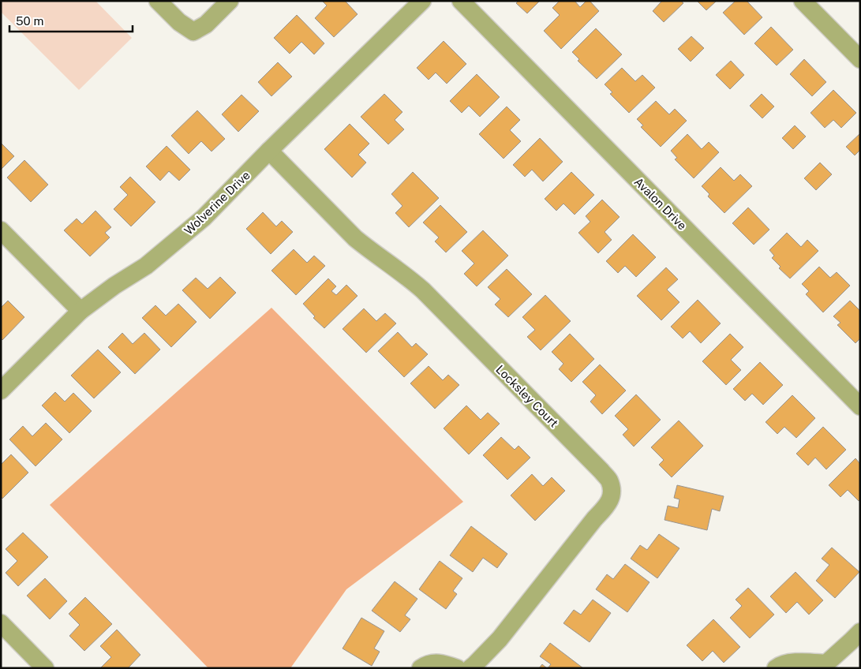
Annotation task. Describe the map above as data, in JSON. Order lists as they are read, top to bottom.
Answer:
{
  "streets": {
    "street": ["Wolverine Drive", "Avalon Drive", "Locksley Court"]
  },
  "crossings": [
    ["Wolverine Drive", "Locksley Court"]
  ],
  "scale_bar": "50 m"
}
